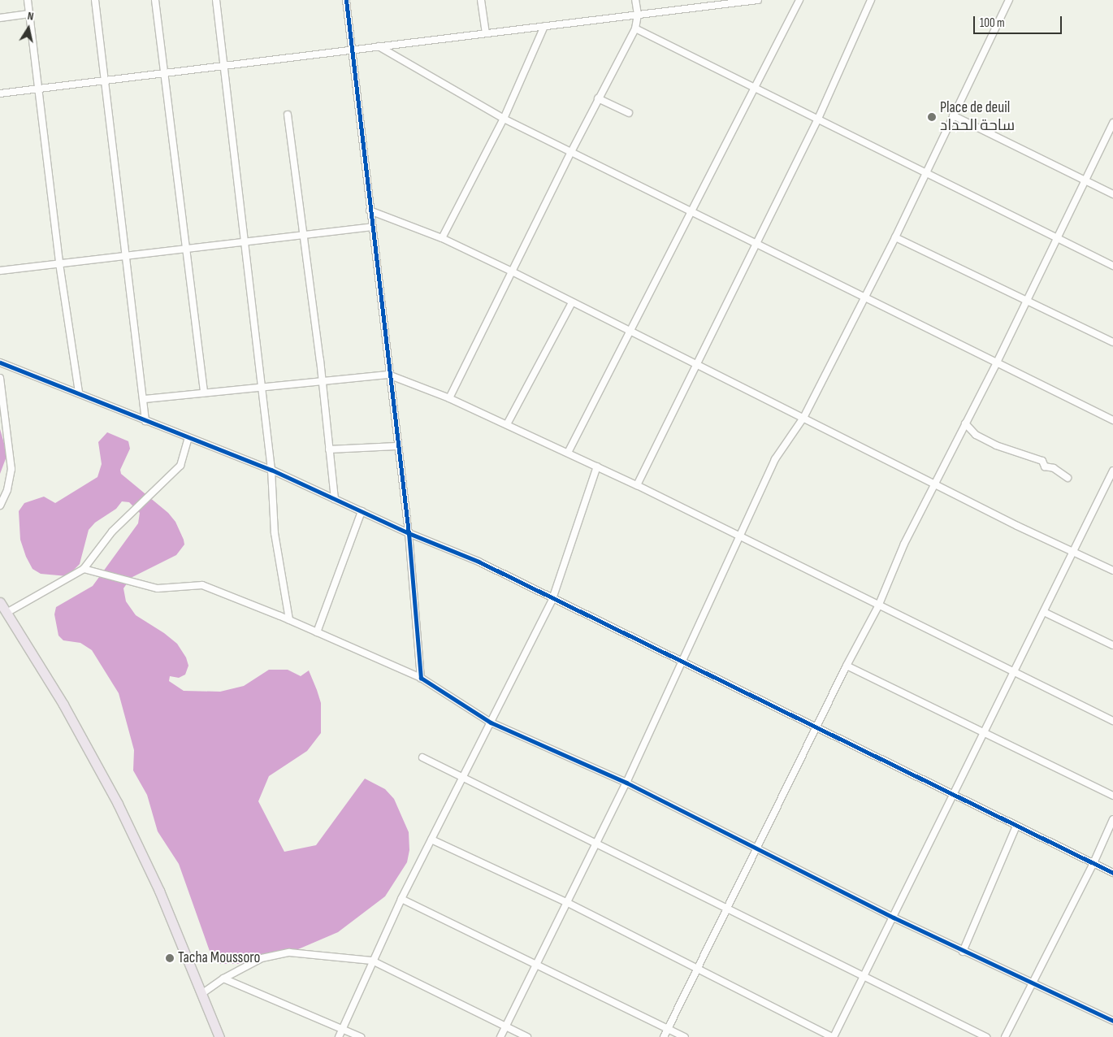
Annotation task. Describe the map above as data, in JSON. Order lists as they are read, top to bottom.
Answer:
{
  "places": ["Place de deuil ساحة الحداد", "Tacha Moussoro"],
  "scale_bar": "100 m",
  "north": "top"
}
